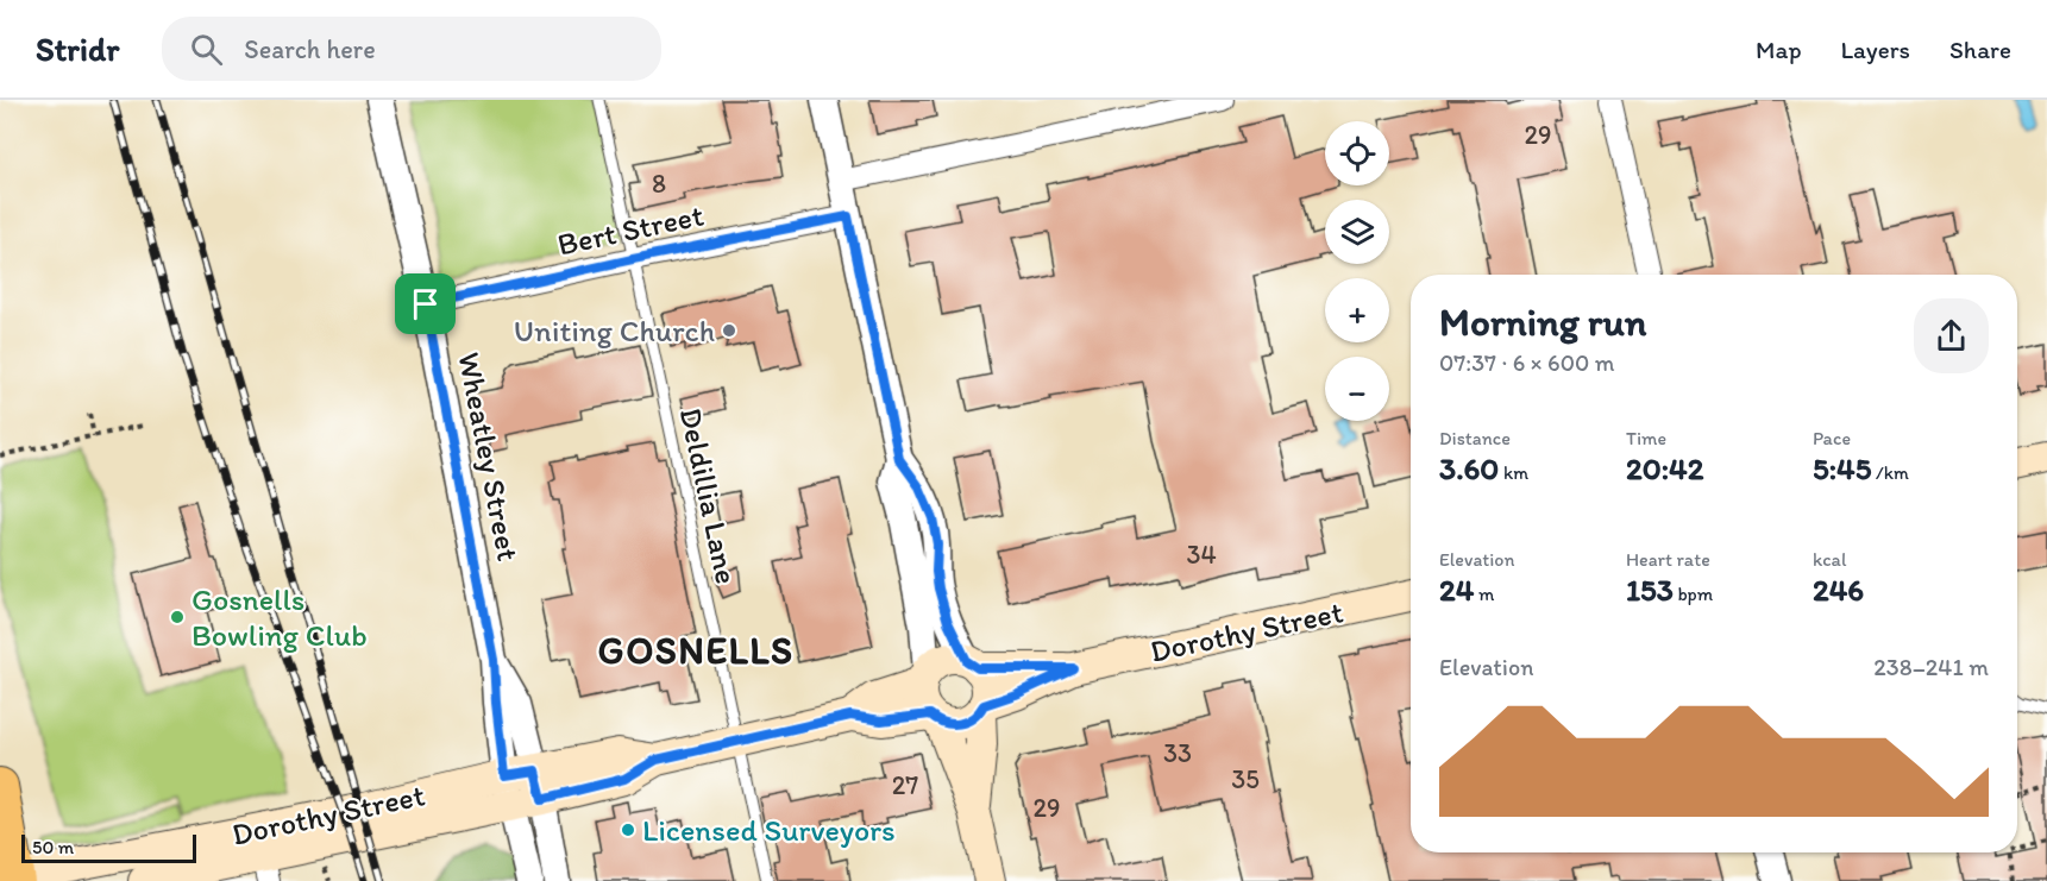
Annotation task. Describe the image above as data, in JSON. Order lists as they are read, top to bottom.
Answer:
{
  "streets": {
    "main road": ["Dorothy Street"],
    "street": ["Bert Street", "Wheatley Street"],
    "lane": ["Deldillia Lane"]
  },
  "crossings": [
    ["Bert Street", "Wheatley Street"],
    ["Bert Street", "Deldillia Lane"],
    ["Wheatley Street", "Dorothy Street"],
    ["Deldillia Lane", "Dorothy Street"]
  ],
  "districts": ["GOSNELLS"],
  "places": ["Uniting Church", "Gosnells Bowling Club", "Licensed Surveyors"],
  "house_numbers": [
    "29",
    "8",
    "34",
    "33",
    "35",
    "27",
    "29"
  ],
  "scale_bar": "50 m",
  "page": {
    "header": "Stridr",
    "search": "Search here",
    "nav": ["Map", "Layers", "Share"],
    "map_buttons": ["+", "−"],
    "heading": ["Morning run", "07:37 · 6 × 600 m"],
    "stats": [
      ["Distance", "3.60 km"],
      ["Time", "20:42"],
      ["Pace", "5:45 /km"],
      ["Elevation", "24 m"],
      ["Heart rate", "153 bpm"],
      ["kcal", "246"]
    ],
    "chart": ["Elevation", "238–241 m"],
    "scale": "50 m"
  }
}
